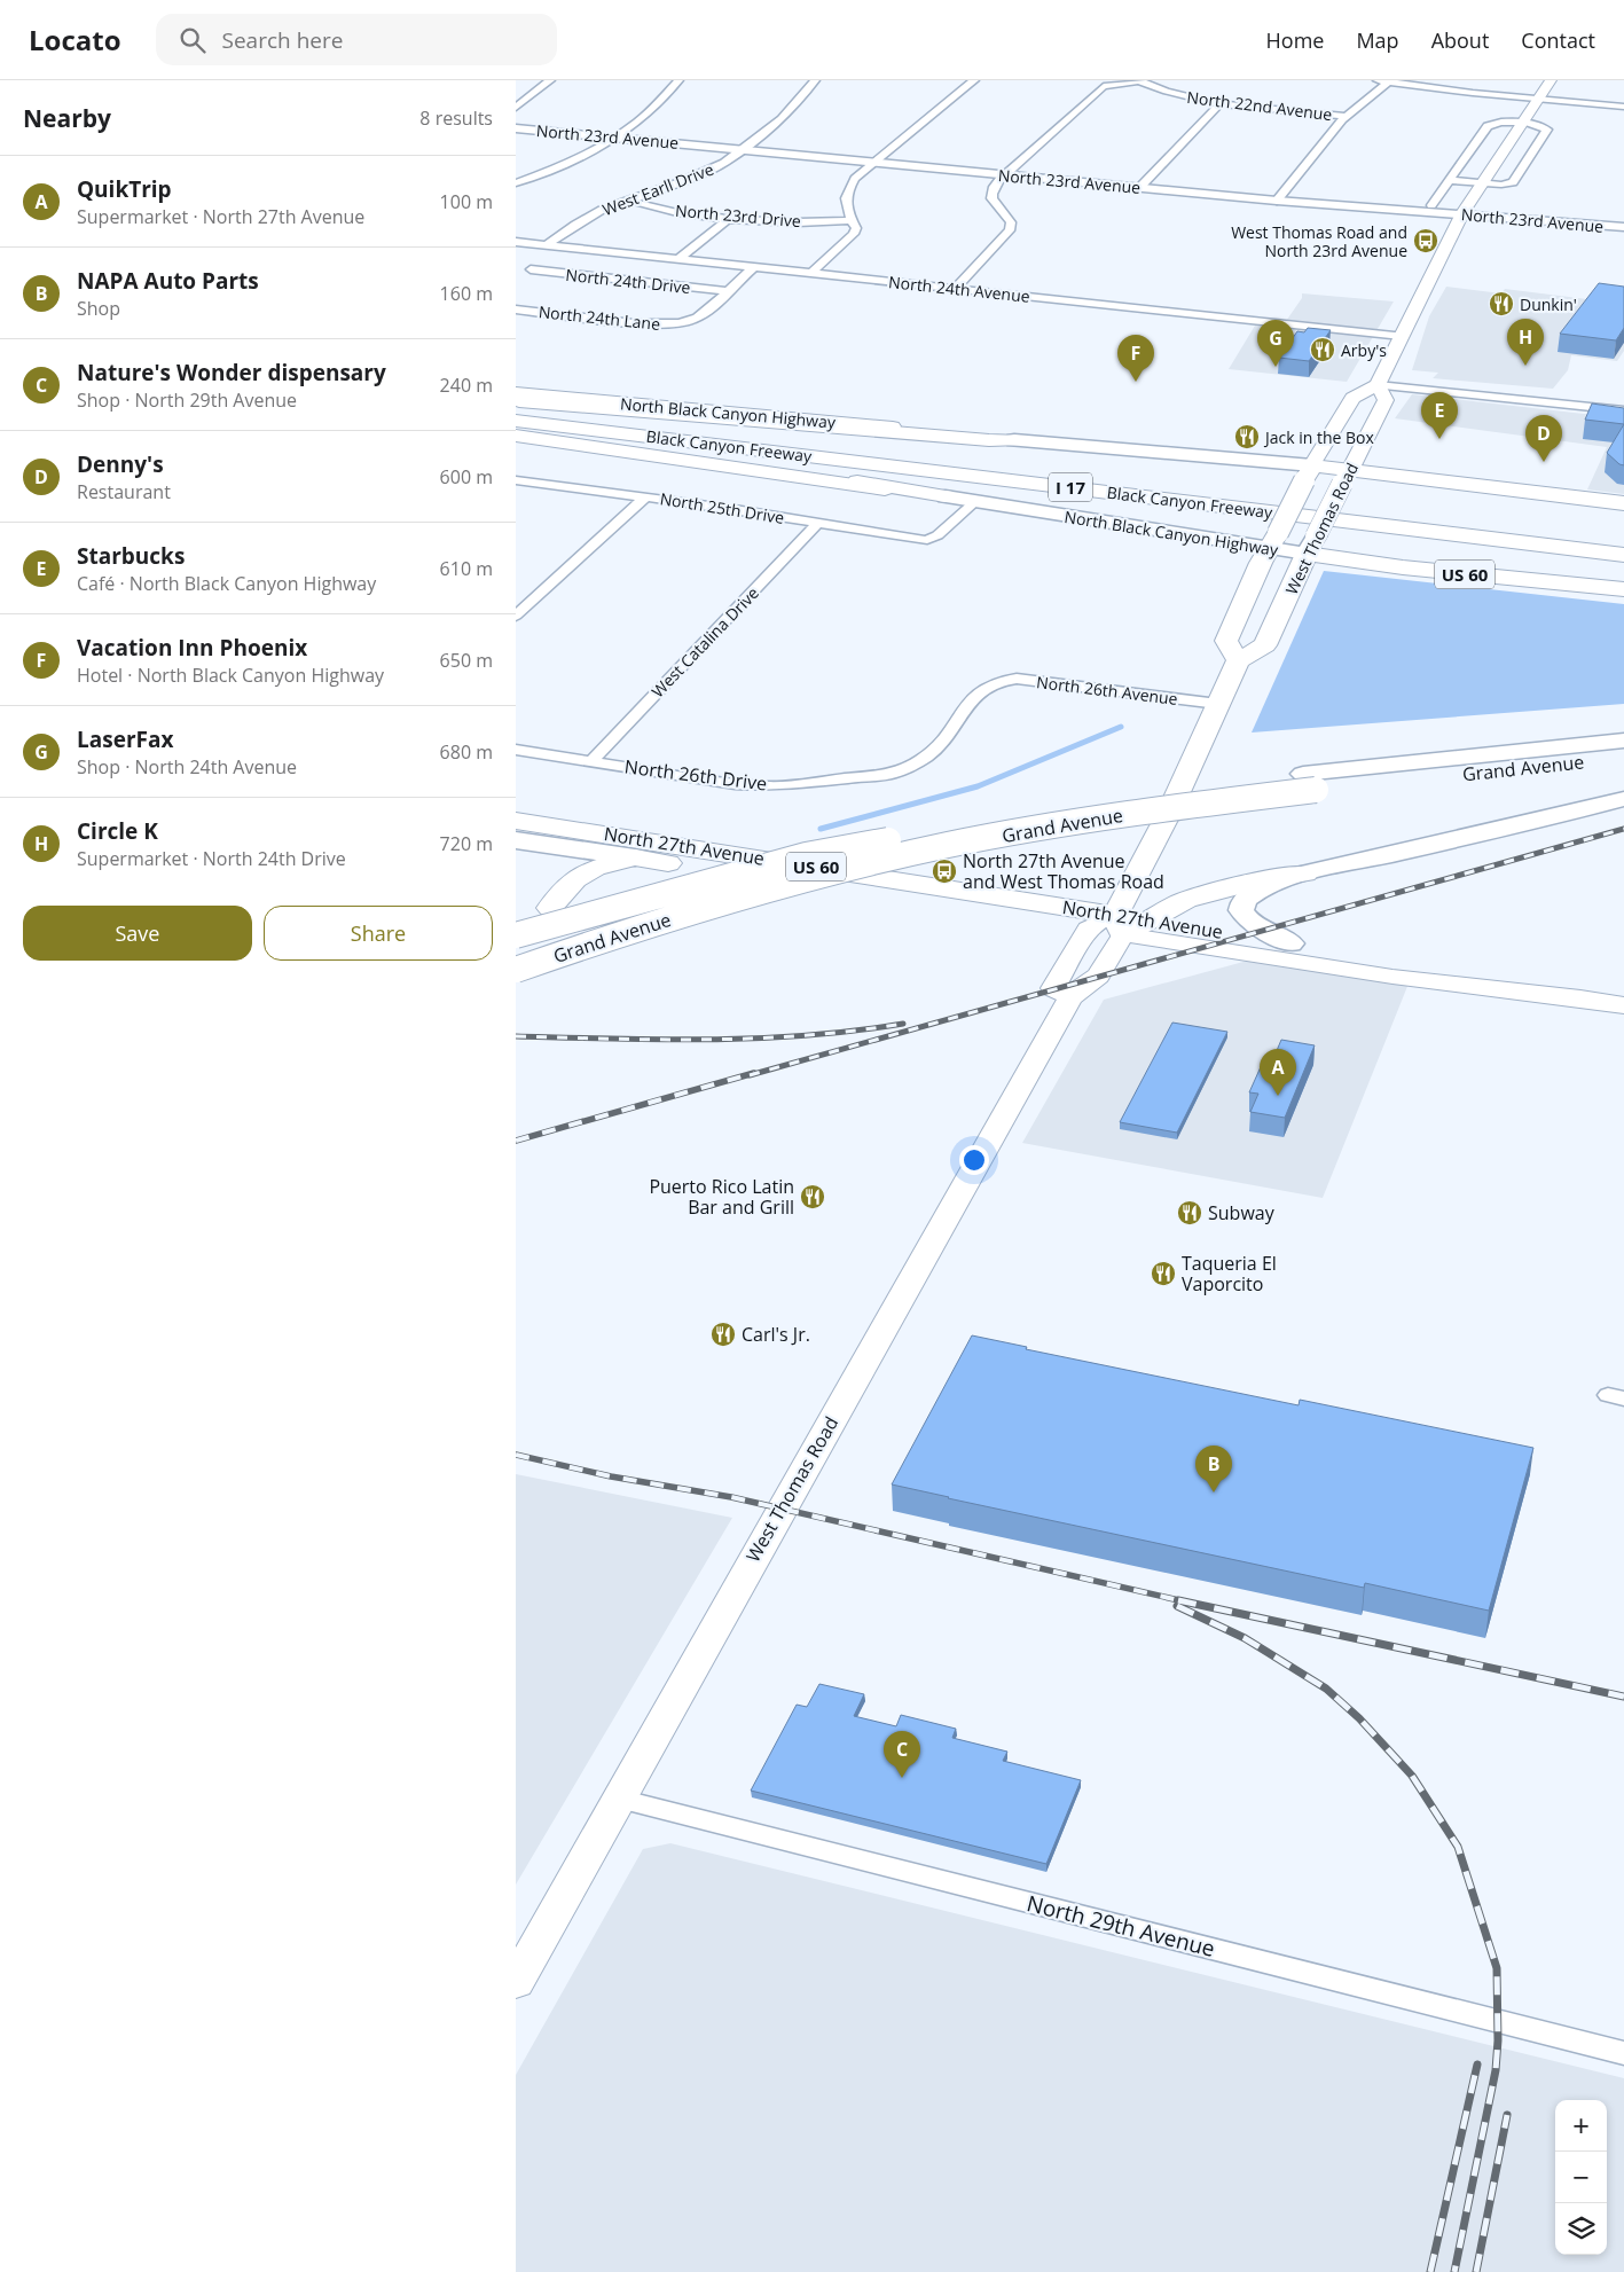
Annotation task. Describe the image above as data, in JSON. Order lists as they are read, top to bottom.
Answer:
{
  "streets": {
    "highway": [
      "North Black Canyon Highway",
      "Black Canyon Freeway",
      "I 17",
      "West Thomas Road",
      "US 60",
      "North 27th Avenue"
    ],
    "main road": ["Grand Avenue"],
    "street": [
      "North 22nd Avenue",
      "North 23rd Avenue",
      "West Earll Drive",
      "North 23rd Drive",
      "North 24th Drive",
      "North 24th Avenue",
      "North 24th Lane",
      "North 25th Drive",
      "West Catalina Drive",
      "North 26th Avenue",
      "North 26th Drive",
      "North 29th Avenue"
    ]
  },
  "crossings": [
    ["North 23rd Avenue", "West Earll Drive"],
    ["West Earll Drive", "North 23rd Drive"],
    ["West Earll Drive", "North 24th Drive"],
    ["West Earll Drive", "North 24th Avenue"],
    ["North 24th Drive", "North 24th Lane"],
    ["North Black Canyon Highway", "North 25th Drive"],
    ["North Black Canyon Highway", "West Thomas Road"],
    ["North 25th Drive", "West Catalina Drive"],
    ["West Thomas Road", "North 26th Avenue"],
    ["West Thomas Road", "North 27th Avenue"],
    ["West Thomas Road", "North 29th Avenue"],
    ["US 60", "North 27th Avenue"],
    ["West Catalina Drive", "North 26th Drive"]
  ],
  "places": {
    "bus stop": ["West Thomas Road and North 23rd Avenue", "North 27th Avenue and West Thomas Road"],
    "restaurant": [
      "Dunkin'",
      "Arby's",
      "Jack in the Box",
      "Puerto Rico Latin Bar and Grill",
      "Subway",
      "Taqueria El Vaporcito",
      "Carl's Jr."
    ]
  },
  "page": {
    "header": "Locato",
    "search": "Search here",
    "nav": [
      "Home",
      "Map",
      "About",
      "Contact"
    ],
    "heading": ["Nearby", "8 results"],
    "list": [
      {
        "mark": "A",
        "name": "QuikTrip",
        "note": "Supermarket · North 27th Avenue",
        "value": "100 m"
      },
      {
        "mark": "B",
        "name": "NAPA Auto Parts",
        "note": "Shop",
        "value": "160 m"
      },
      {
        "mark": "C",
        "name": "Nature's Wonder dispensary",
        "note": "Shop · North 29th Avenue",
        "value": "240 m"
      },
      {
        "mark": "D",
        "name": "Denny's",
        "note": "Restaurant",
        "value": "600 m"
      },
      {
        "mark": "E",
        "name": "Starbucks",
        "note": "Café · North Black Canyon Highway",
        "value": "610 m"
      },
      {
        "mark": "F",
        "name": "Vacation Inn Phoenix",
        "note": "Hotel · North Black Canyon Highway",
        "value": "650 m"
      },
      {
        "mark": "G",
        "name": "LaserFax",
        "note": "Shop · North 24th Avenue",
        "value": "680 m"
      },
      {
        "mark": "H",
        "name": "Circle K",
        "note": "Supermarket · North 24th Drive",
        "value": "720 m"
      }
    ],
    "pins": [
      "H",
      "G",
      "F",
      "E",
      "D",
      "A",
      "B",
      "C"
    ],
    "buttons": ["Save", "Share"],
    "map_buttons": ["+", "−"]
  }
}
